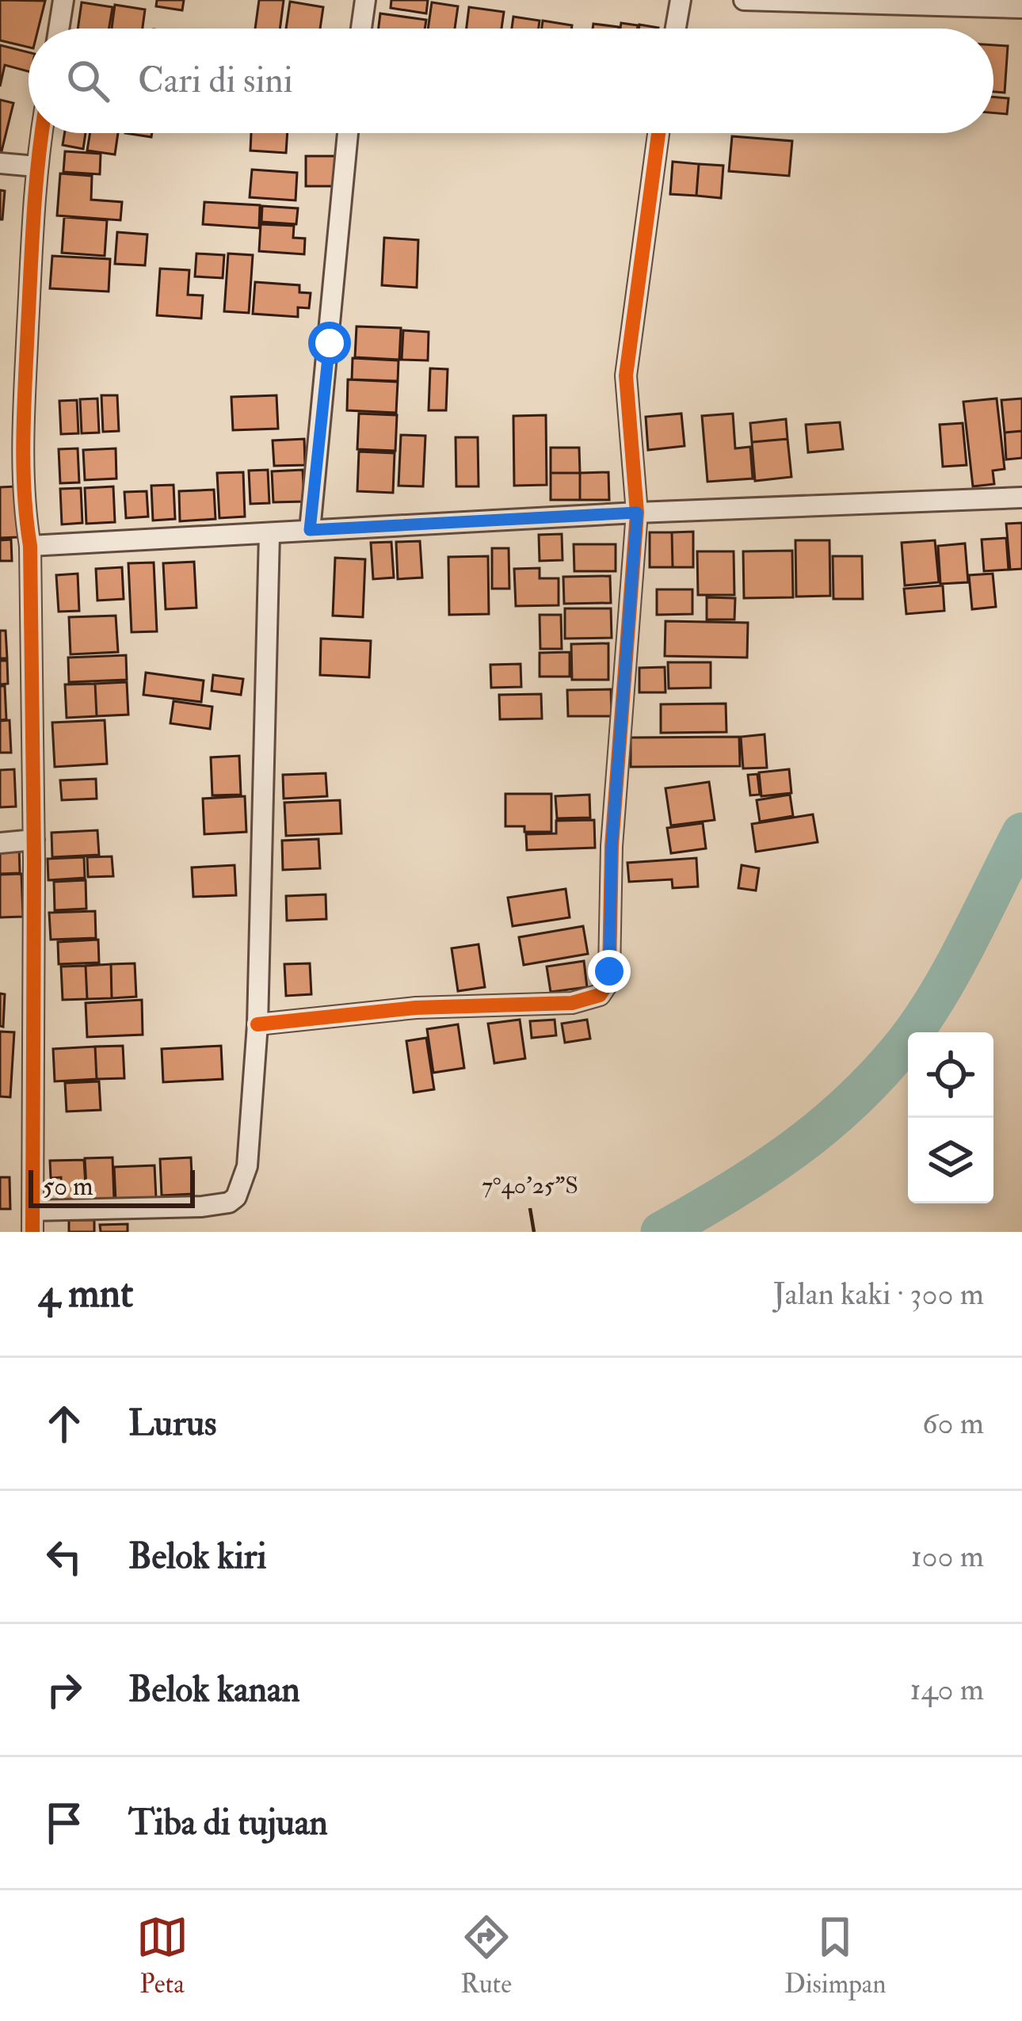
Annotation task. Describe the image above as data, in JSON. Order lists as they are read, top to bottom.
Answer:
{
  "scale_bar": "50 m",
  "page": {
    "search": "Cari di sini",
    "scale": "50 m",
    "heading": ["4 mnt", "Jalan kaki · 300 m"],
    "list": [
      ["Lurus", "60 m"],
      ["Belok kiri", "100 m"],
      ["Belok kanan", "140 m"],
      "Tiba di tujuan"
    ],
    "nav": ["Peta", "Rute", "Disimpan"]
  },
  "coordinates": ["7°40'25\"S"]
}
